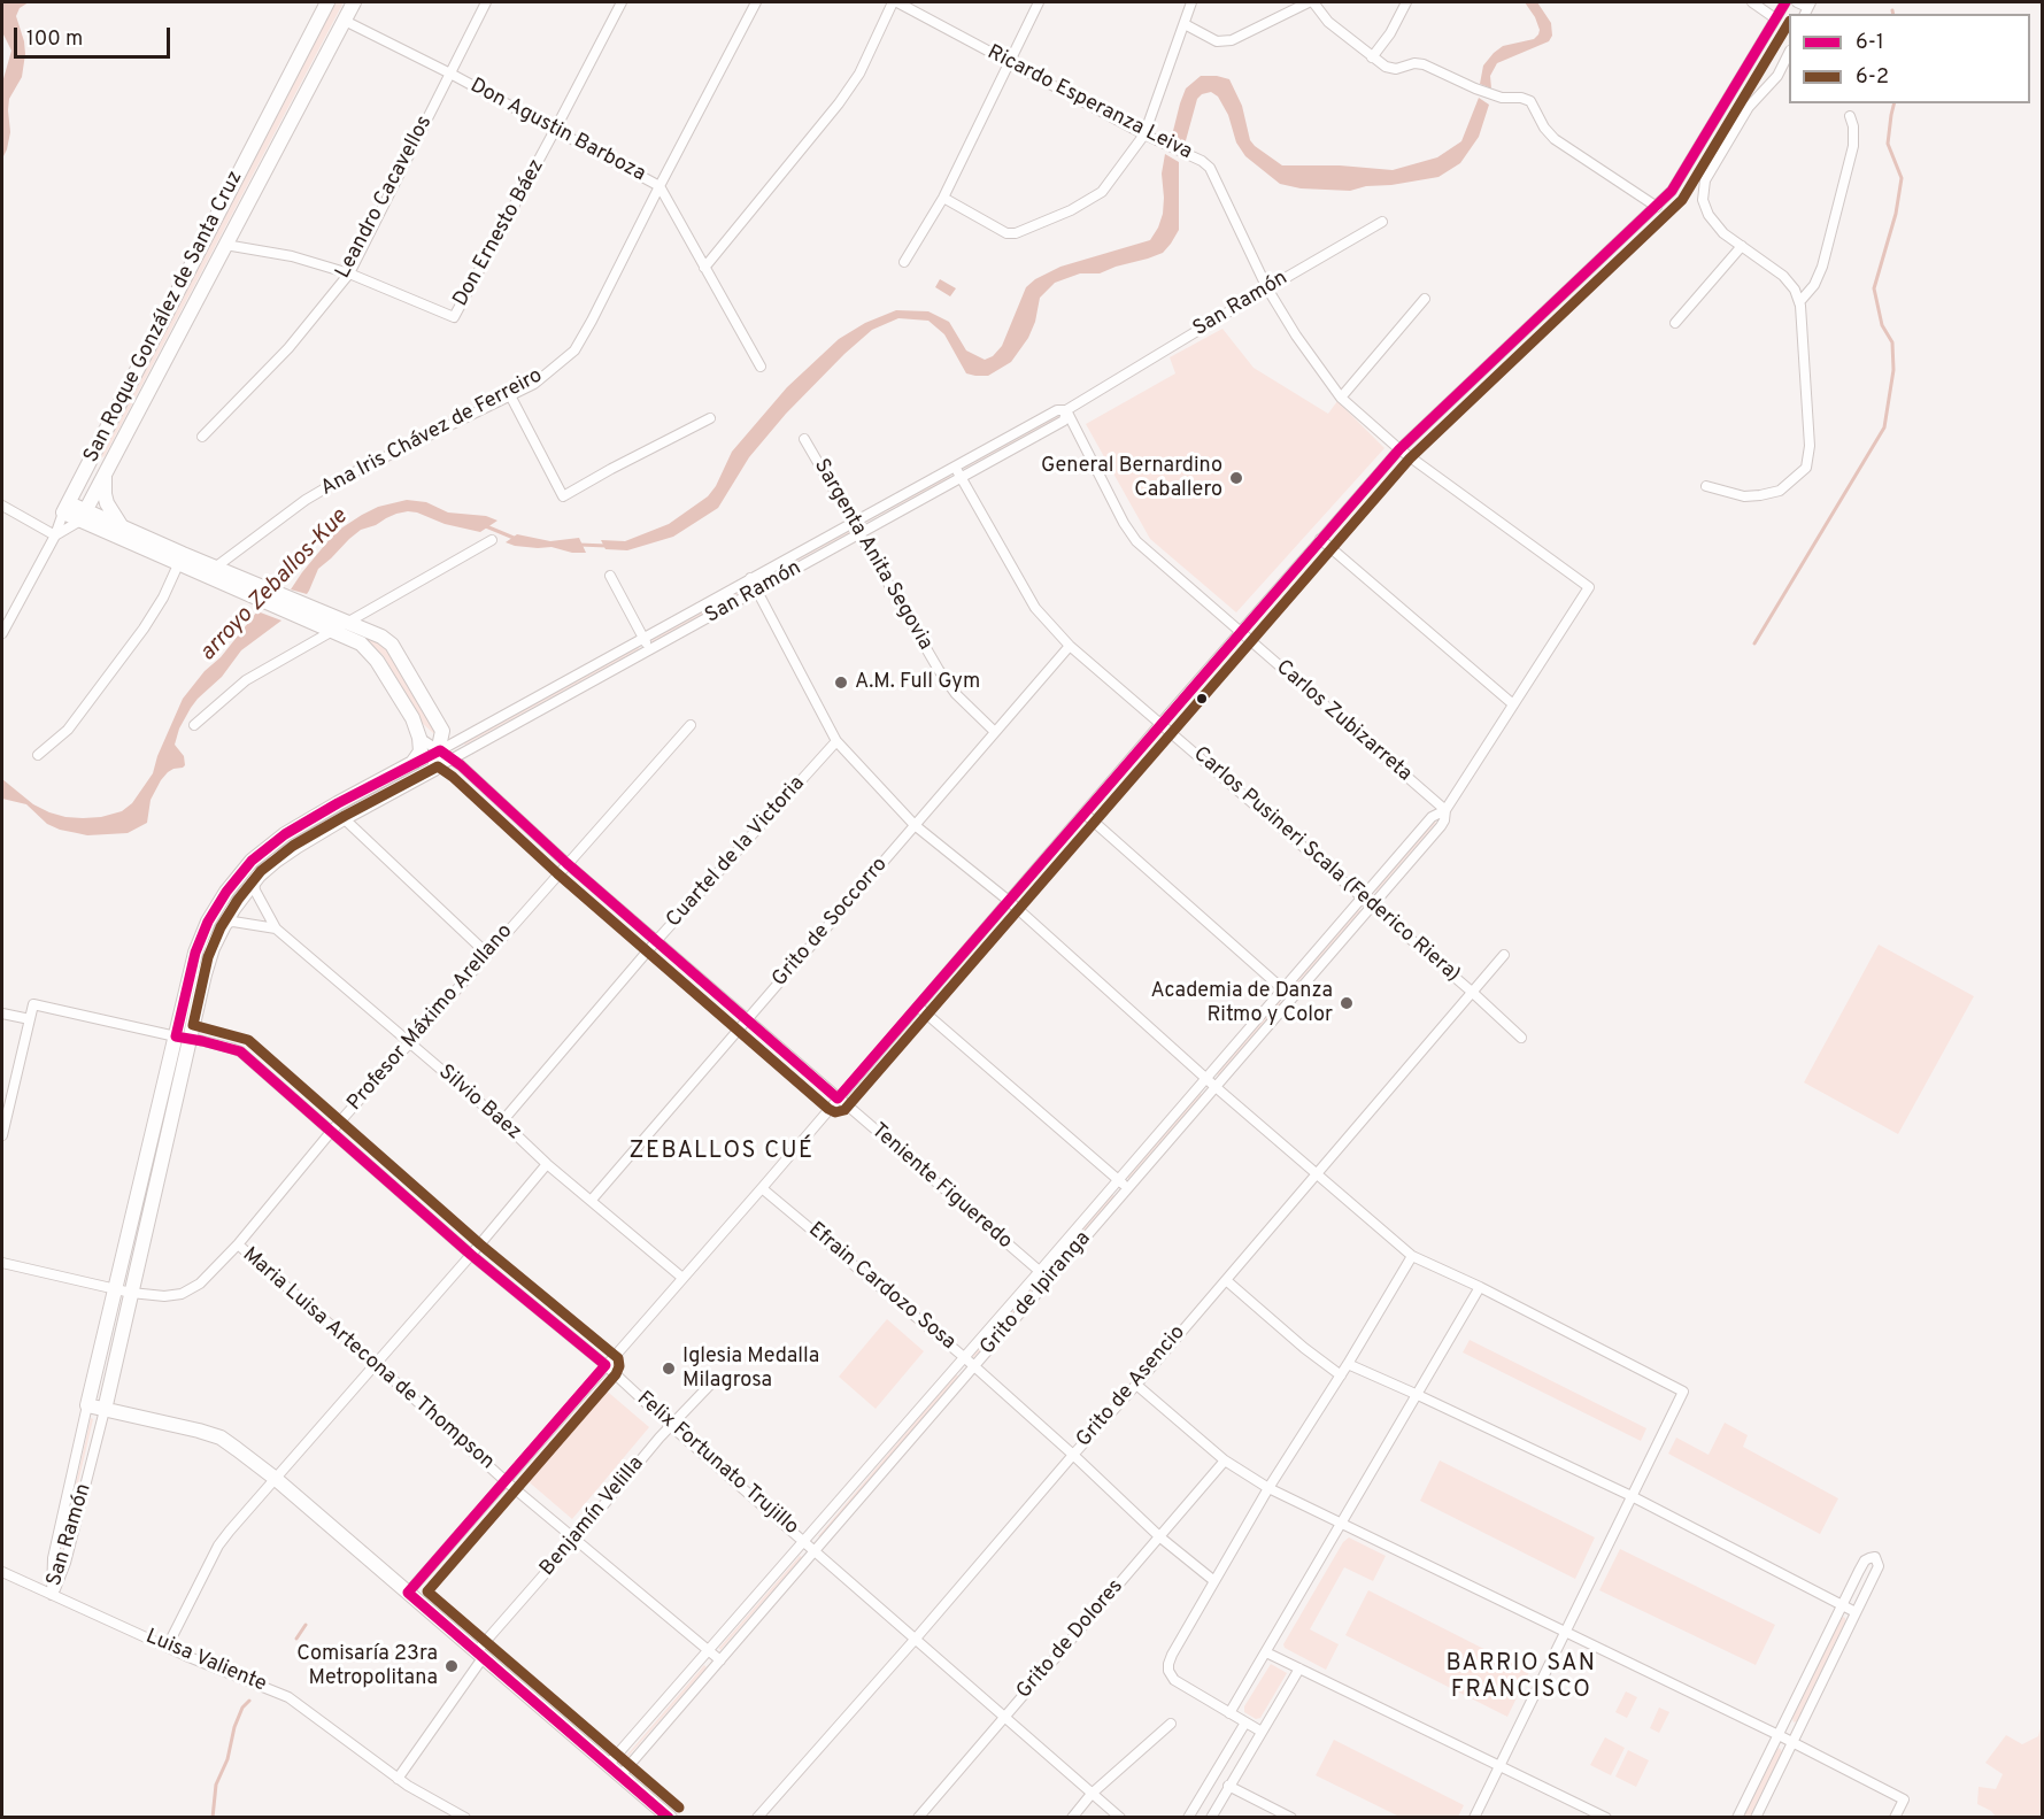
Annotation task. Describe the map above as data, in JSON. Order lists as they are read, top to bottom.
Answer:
{
  "streets": {
    "street": [
      "Ricardo Esperanza Leiva",
      "Don Agustin Barboza",
      "Leandro Cacavellos",
      "Don Ernesto Báez",
      "San Ramón",
      "San Roque González de Santa Cruz",
      "Ana Iris Chávez de Ferreiro",
      "Sargenta Anita Segovia",
      "Carlos Zubizarreta",
      "Cuartel de la Victoria",
      "Carlos Pusineri Scala (Federico Riera)",
      "Grito de Soccorro",
      "Profesor Máximo Arellano",
      "Silvio Baez",
      "Teniente Figueredo",
      "Efrain Cardozo Sosa",
      "Grito de Ipiranga",
      "Maria Luisa Artecona de Thompson",
      "Grito de Asencio",
      "Felix Fortunato Trujillo",
      "Benjamín Velilla",
      "Grito de Dolores",
      "Luisa Valiente"
    ]
  },
  "crossings": [
    ["Ricardo Esperanza Leiva", "San Ramón"],
    ["Ricardo Esperanza Leiva", "Grito de Ipiranga"],
    ["Don Agustin Barboza", "Leandro Cacavellos"],
    ["Don Agustin Barboza", "Don Ernesto Báez"],
    ["Don Agustin Barboza", "Ana Iris Chávez de Ferreiro"],
    ["Leandro Cacavellos", "Don Ernesto Báez"],
    ["San Ramón", "Sargenta Anita Segovia"],
    ["San Ramón", "Carlos Zubizarreta"],
    ["San Ramón", "Carlos Pusineri Scala (Federico Riera)"],
    ["San Ramón", "Profesor Máximo Arellano"],
    ["San Ramón", "Silvio Baez"],
    ["San Ramón", "Teniente Figueredo"],
    ["San Ramón", "Felix Fortunato Trujillo"],
    ["San Ramón", "Luisa Valiente"],
    ["Sargenta Anita Segovia", "Grito de Soccorro"],
    ["Carlos Zubizarreta", "Grito de Ipiranga"],
    ["Cuartel de la Victoria", "Silvio Baez"],
    ["Cuartel de la Victoria", "Teniente Figueredo"],
    ["Carlos Pusineri Scala (Federico Riera)", "Grito de Soccorro"],
    ["Carlos Pusineri Scala (Federico Riera)", "Grito de Ipiranga"],
    ["Carlos Pusineri Scala (Federico Riera)", "Grito de Asencio"],
    ["Grito de Soccorro", "Silvio Baez"],
    ["Grito de Soccorro", "Teniente Figueredo"],
    ["Profesor Máximo Arellano", "Silvio Baez"],
    ["Profesor Máximo Arellano", "Teniente Figueredo"],
    ["Profesor Máximo Arellano", "Maria Luisa Artecona de Thompson"],
    ["Profesor Máximo Arellano", "Felix Fortunato Trujillo"],
    ["Teniente Figueredo", "Grito de Ipiranga"],
    ["Efrain Cardozo Sosa", "Grito de Ipiranga"],
    ["Efrain Cardozo Sosa", "Grito de Asencio"],
    ["Efrain Cardozo Sosa", "Grito de Dolores"],
    ["Grito de Ipiranga", "Maria Luisa Artecona de Thompson"],
    ["Grito de Ipiranga", "Felix Fortunato Trujillo"],
    ["Maria Luisa Artecona de Thompson", "Benjamín Velilla"],
    ["Grito de Asencio", "Felix Fortunato Trujillo"],
    ["Felix Fortunato Trujillo", "Benjamín Velilla"],
    ["Felix Fortunato Trujillo", "Grito de Dolores"],
    ["Benjamín Velilla", "Luisa Valiente"]
  ],
  "districts": ["ZEBALLOS CUÉ", "BARRIO SAN FRANCISCO"],
  "water": ["arroyo Zeballos-Kue"],
  "places": [
    "General Bernardino Caballero",
    "A.M. Full Gym",
    "Academia de Danza Ritmo y Color",
    "Iglesia Medalla Milagrosa",
    "Comisaría 23ra Metropolitana"
  ],
  "lines": ["transit line 6-1", "transit line 6-2"],
  "legend": ["6-1", "6-2"],
  "scale_bar": "100 m"
}
